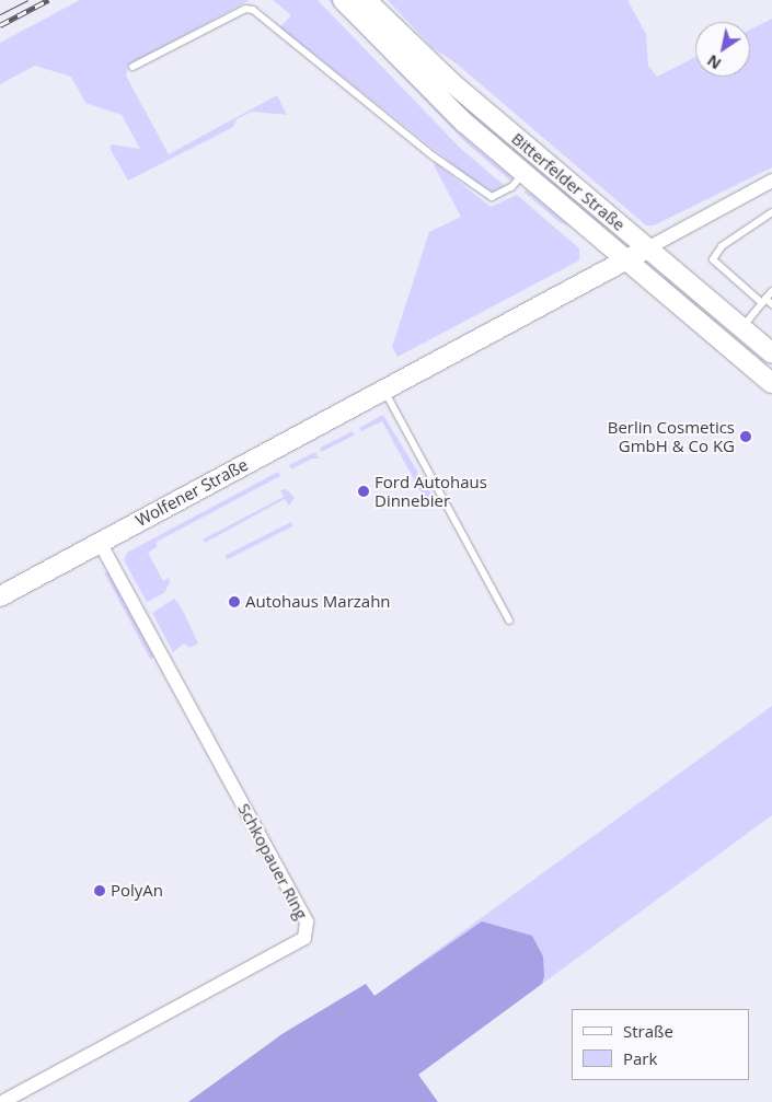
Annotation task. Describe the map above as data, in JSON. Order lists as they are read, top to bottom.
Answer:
{
  "streets": {
    "main road": ["Bitterfelder Straße", "Wolfener Straße"],
    "street": ["Schkopauer Ring"]
  },
  "crossings": [
    ["Bitterfelder Straße", "Wolfener Straße"],
    ["Wolfener Straße", "Schkopauer Ring"]
  ],
  "places": [
    "Berlin Cosmetics GmbH & Co KG",
    "Ford Autohaus Dinnebier",
    "Autohaus Marzahn",
    "PolyAn"
  ],
  "legend": ["Straße", "Park"],
  "north": "bottom left"
}
